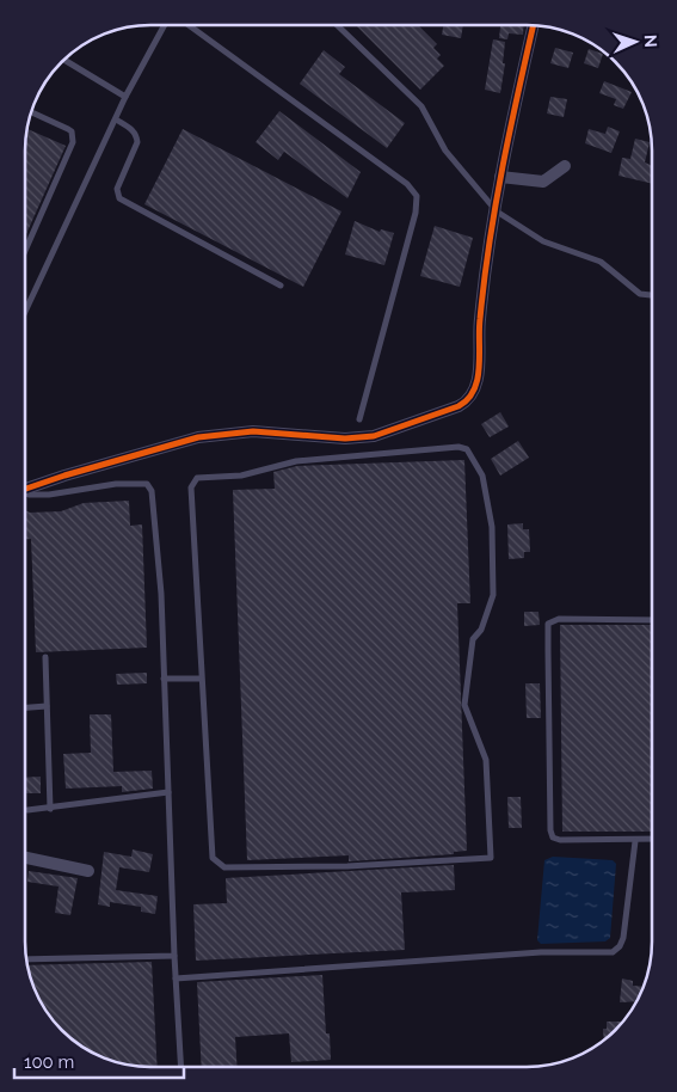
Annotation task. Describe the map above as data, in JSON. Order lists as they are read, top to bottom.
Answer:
{
  "scale_bar": "100 m",
  "north": "right"
}
